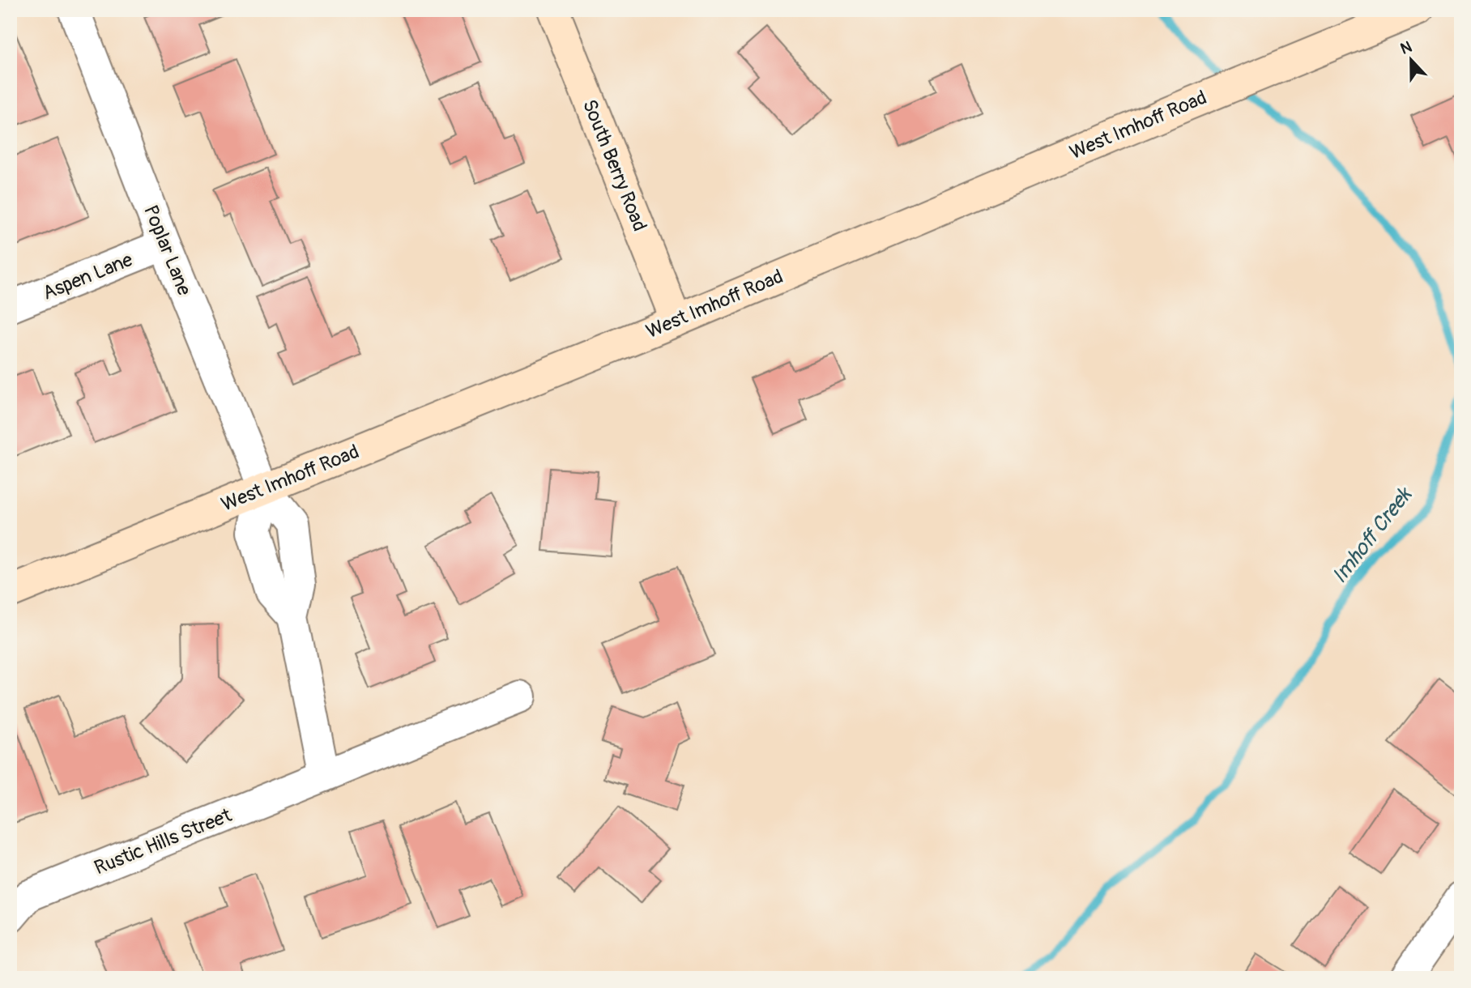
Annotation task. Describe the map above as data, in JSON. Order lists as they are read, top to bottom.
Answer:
{
  "streets": {
    "street": [
      "West Imhoff Road",
      "South Berry Road",
      "Poplar Lane",
      "Aspen Lane",
      "Rustic Hills Street"
    ]
  },
  "crossings": [
    ["West Imhoff Road", "South Berry Road"],
    ["West Imhoff Road", "Poplar Lane"],
    ["Poplar Lane", "Aspen Lane"]
  ],
  "water": ["Imhoff Creek"],
  "north": "top"
}
